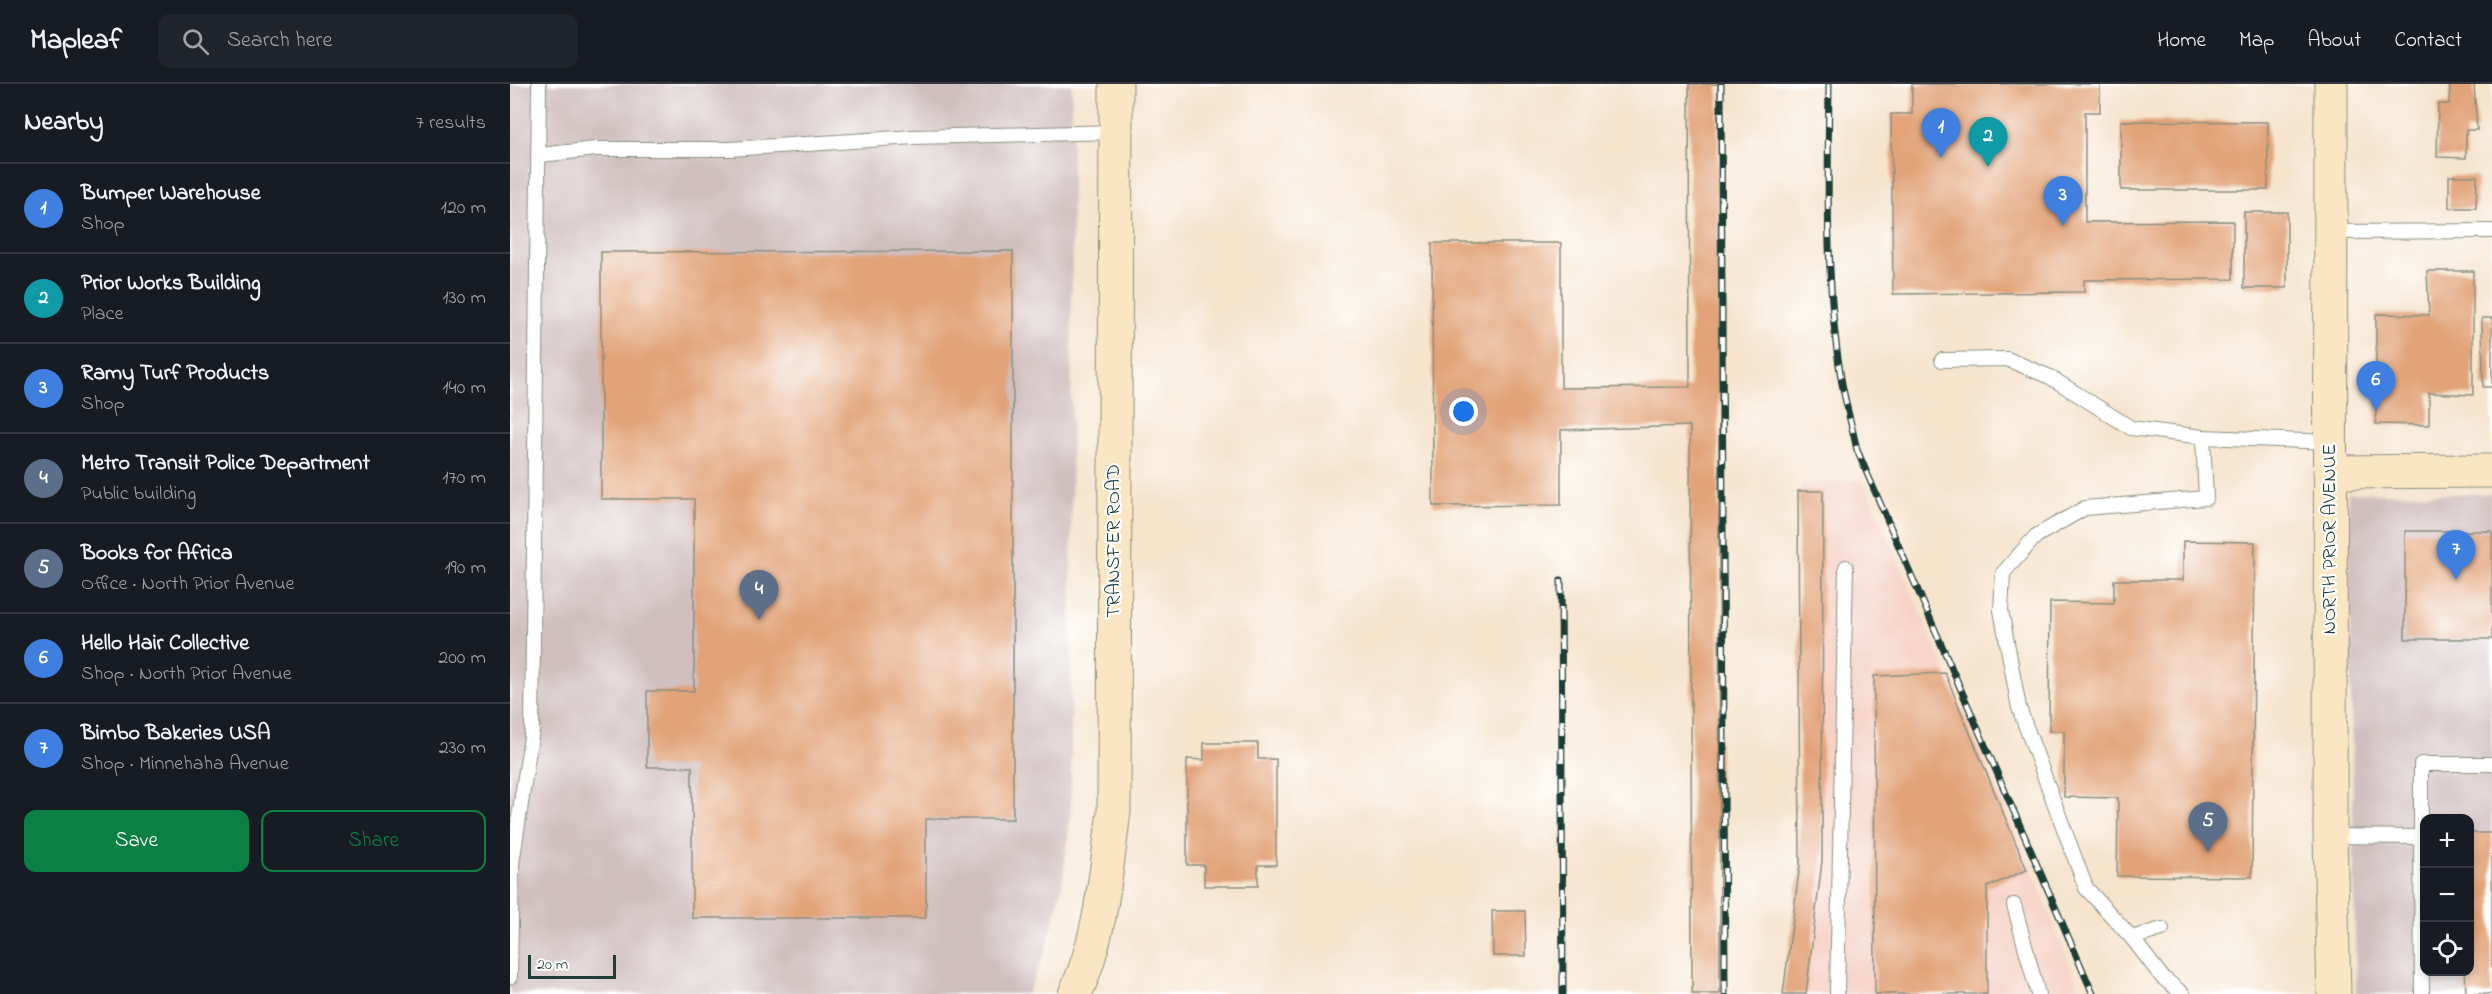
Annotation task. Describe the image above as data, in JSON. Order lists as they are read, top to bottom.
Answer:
{
  "streets": {
    "street": ["NORTH PRIOR AVENUE", "TRANSFER ROAD"]
  },
  "scale_bar": "20 m",
  "page": {
    "header": "Mapleaf",
    "search": "Search here",
    "nav": [
      "Home",
      "Map",
      "About",
      "Contact"
    ],
    "heading": ["Nearby", "7 results"],
    "pins": [
      "1",
      "2",
      "3",
      "6",
      "7",
      "4",
      "5"
    ],
    "list": [
      {
        "mark": "1",
        "name": "Bumper Warehouse",
        "note": "Shop",
        "value": "120 m"
      },
      {
        "mark": "2",
        "name": "Prior Works Building",
        "note": "Place",
        "value": "130 m"
      },
      {
        "mark": "3",
        "name": "Ramy Turf Products",
        "note": "Shop",
        "value": "140 m"
      },
      {
        "mark": "4",
        "name": "Metro Transit Police Department",
        "note": "Public building",
        "value": "170 m"
      },
      {
        "mark": "5",
        "name": "Books for Africa",
        "note": "Office · North Prior Avenue",
        "value": "190 m"
      },
      {
        "mark": "6",
        "name": "Hello Hair Collective",
        "note": "Shop · North Prior Avenue",
        "value": "200 m"
      },
      {
        "mark": "7",
        "name": "Bimbo Bakeries USA",
        "note": "Shop · Minnehaha Avenue",
        "value": "230 m"
      }
    ],
    "buttons": ["Save", "Share"],
    "map_buttons": ["+", "−"],
    "scale": "20 m"
  }
}
